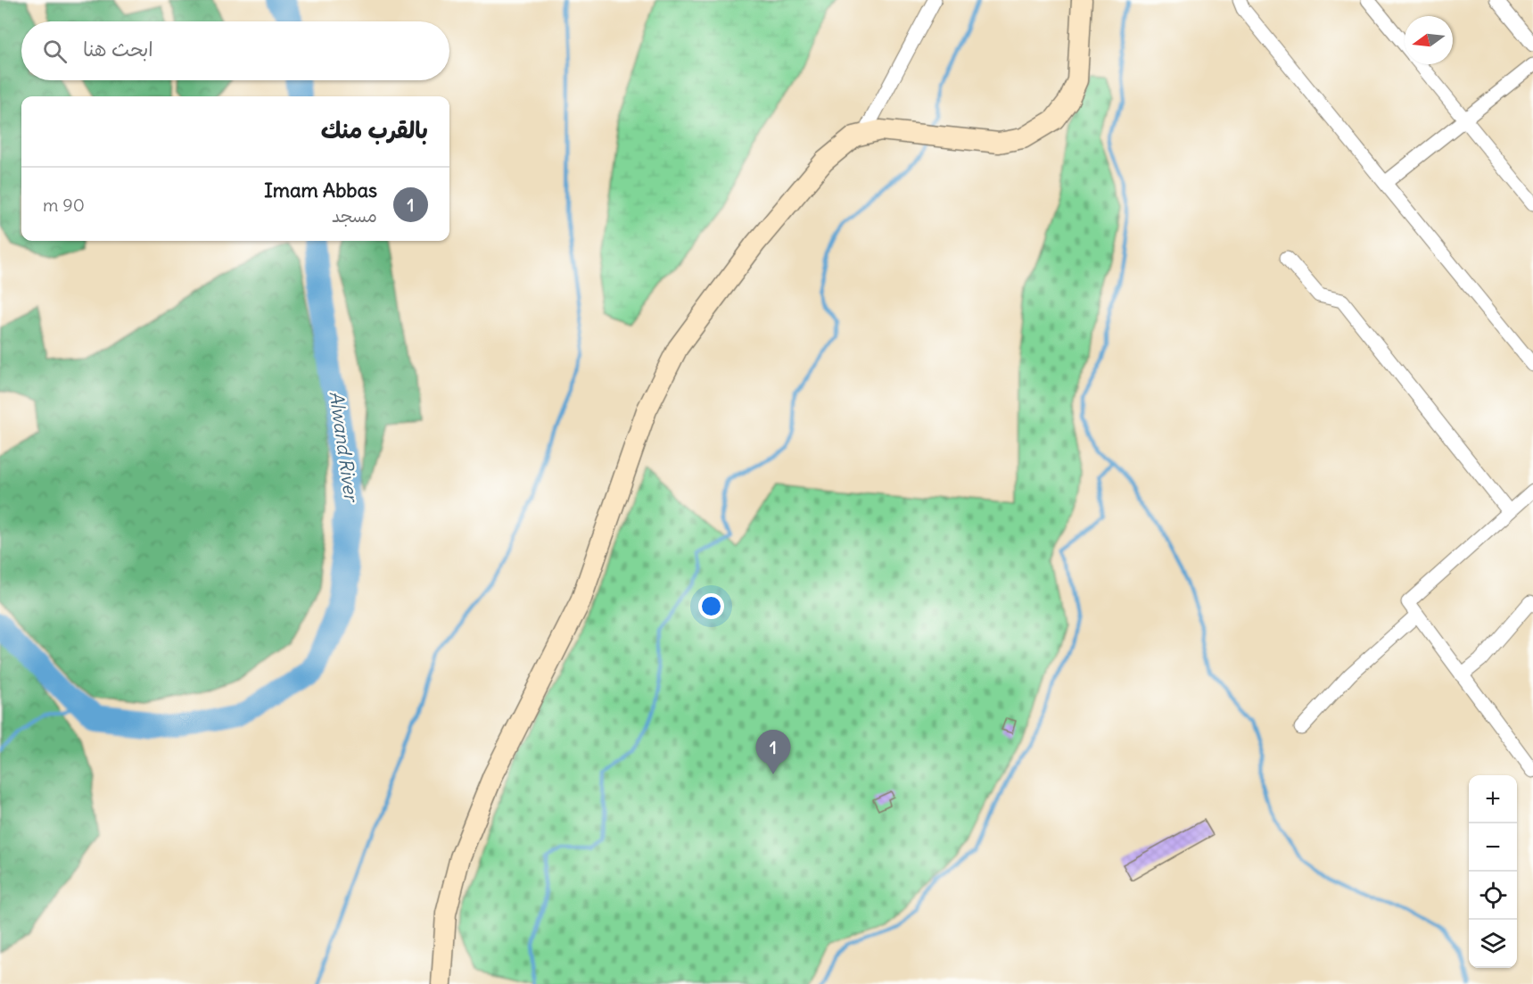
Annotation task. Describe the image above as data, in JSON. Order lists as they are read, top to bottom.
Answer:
{
  "water": ["Alwand River"],
  "north": "left",
  "page": {
    "search": "ابحث هنا",
    "heading": "بالقرب منك",
    "list": [
      {
        "mark": "1",
        "name": "Imam Abbas",
        "note": "مسجد",
        "value": "90 m"
      }
    ],
    "pins": "1",
    "map_buttons": ["+", "−"]
  }
}
